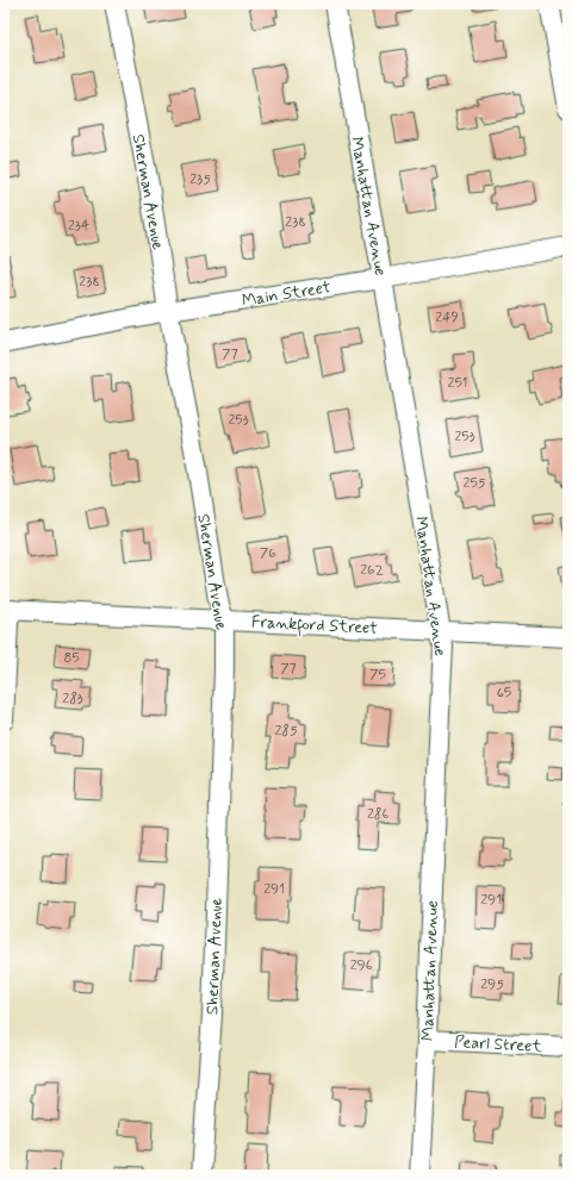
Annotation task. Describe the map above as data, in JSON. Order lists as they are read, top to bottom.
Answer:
{
  "streets": {
    "street": [
      "Sherman Avenue",
      "Manhattan Avenue",
      "Main Street",
      "Frankford Street",
      "Pearl Street"
    ]
  },
  "crossings": [
    ["Sherman Avenue", "Main Street"],
    ["Sherman Avenue", "Frankford Street"],
    ["Manhattan Avenue", "Main Street"],
    ["Manhattan Avenue", "Frankford Street"],
    ["Manhattan Avenue", "Pearl Street"]
  ],
  "house_numbers": [
    "235",
    "238",
    "234",
    "238",
    "249",
    "77",
    "251",
    "253",
    "253",
    "255",
    "76",
    "262",
    "85",
    "77",
    "75",
    "65",
    "283",
    "285",
    "286",
    "291",
    "291",
    "296",
    "295"
  ]
}
